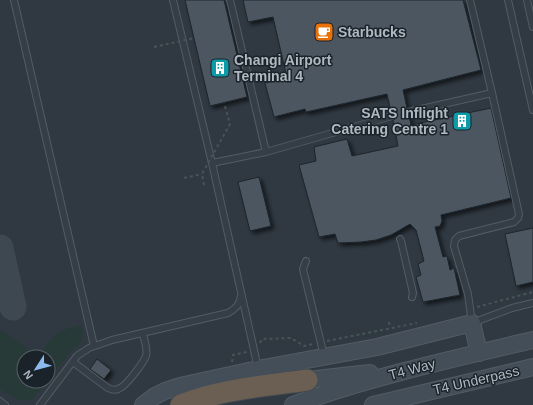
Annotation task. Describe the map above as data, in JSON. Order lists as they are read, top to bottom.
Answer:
{
  "streets": {
    "main road": ["T4 Way", "T4 Underpass"]
  },
  "places": {
    "cafe": ["Starbucks"],
    "building": ["Changi Airport Terminal 4", "SATS Inflight Catering Centre 1"]
  },
  "north": "bottom left"
}
